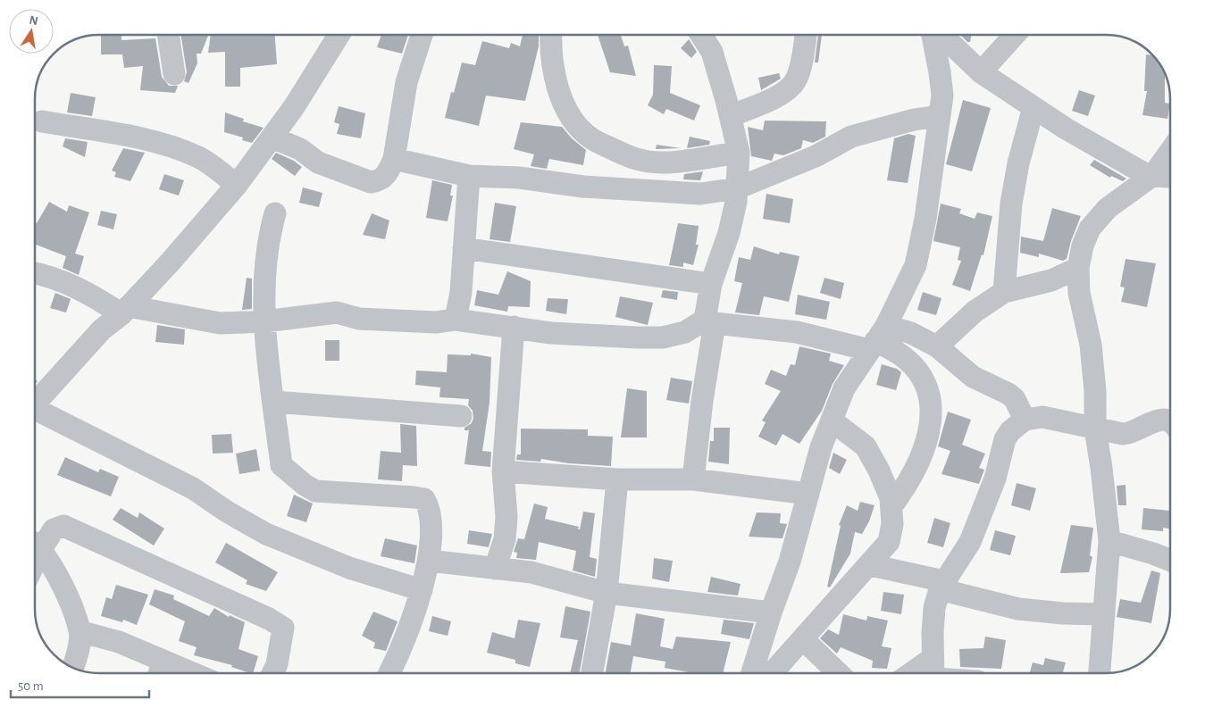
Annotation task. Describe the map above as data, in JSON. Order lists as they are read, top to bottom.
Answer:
{
  "scale_bar": "50 m",
  "north": "top"
}
